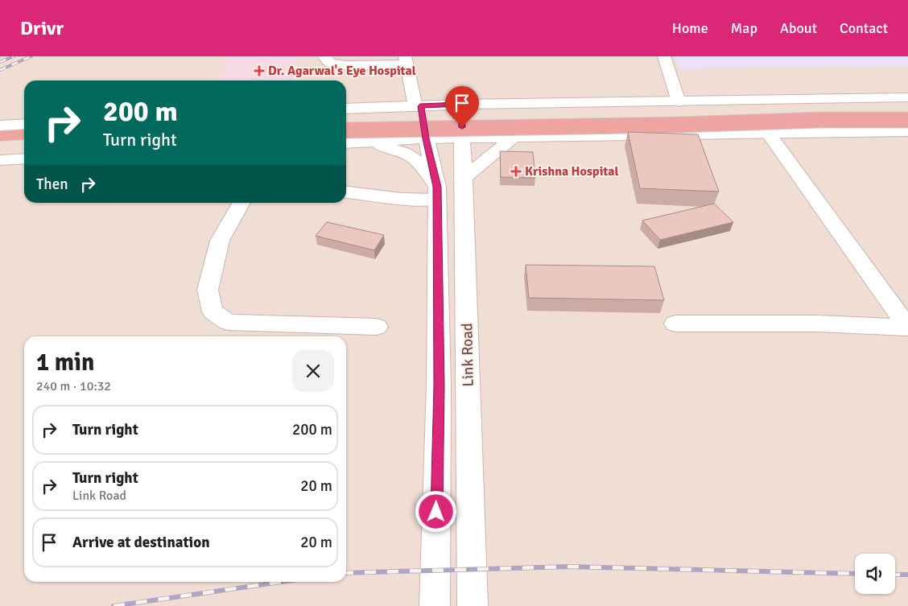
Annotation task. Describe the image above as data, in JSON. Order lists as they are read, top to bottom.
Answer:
{
  "streets": {
    "main road": ["Link Road"]
  },
  "places": {
    "health": ["Dr. Agarwal's Eye Hospital", "Krishna Hospital"]
  },
  "page": {
    "header": "Drivr",
    "nav": [
      "Home",
      "Map",
      "About",
      "Contact"
    ],
    "turn": ["200 m", "Turn right"],
    "then": "Then",
    "heading": ["1 min", "240 m · 10:32"],
    "list": [
      {
        "name": "Turn right",
        "value": "200 m"
      },
      {
        "name": "Turn right",
        "note": "Link Road",
        "value": "20 m"
      },
      {
        "name": "Arrive at destination",
        "value": "20 m"
      }
    ]
  }
}
